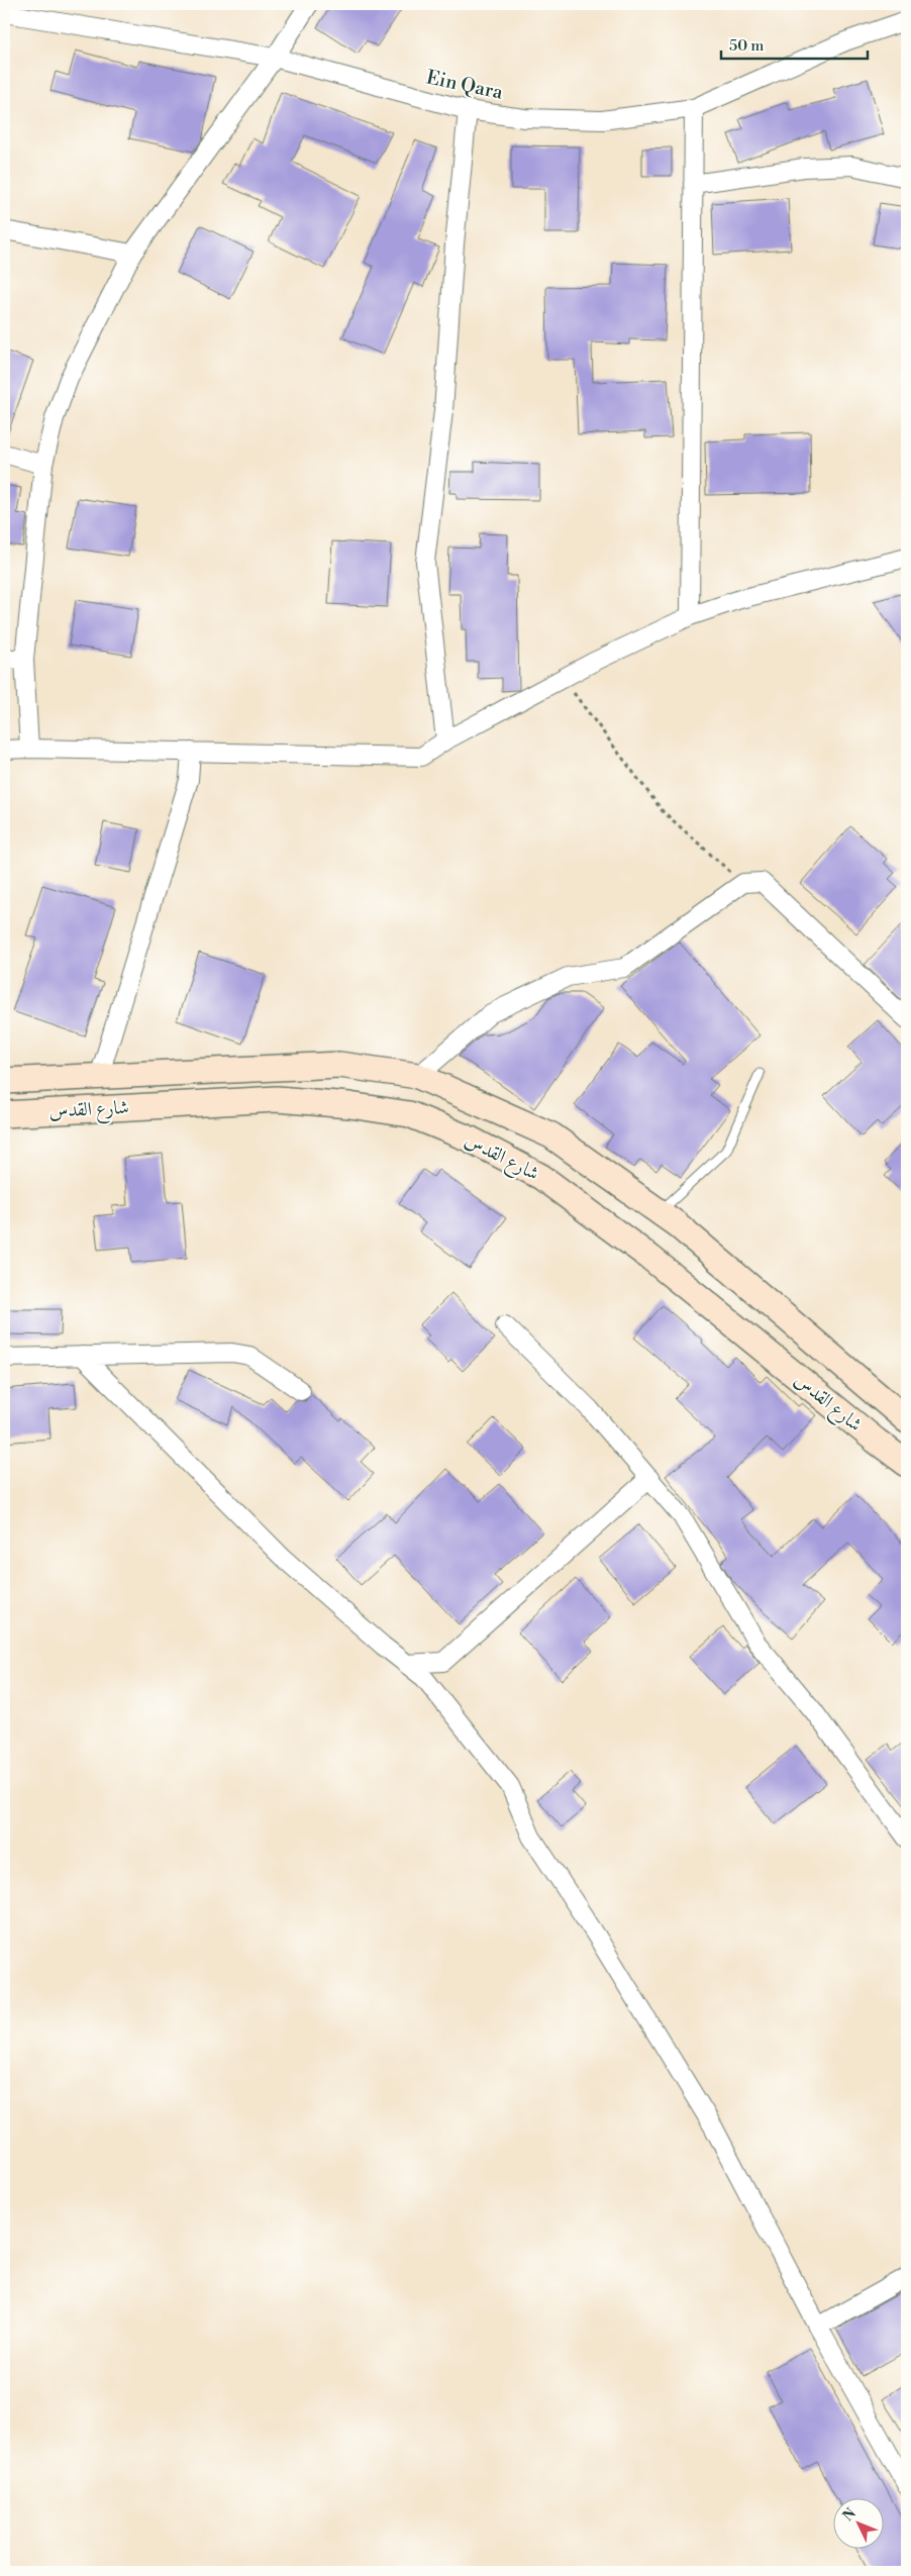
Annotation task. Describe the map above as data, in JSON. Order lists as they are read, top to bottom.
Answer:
{
  "streets": {
    "main road": ["شارع القدس"],
    "street": ["Ein Qara"]
  },
  "scale_bar": "50 m",
  "north": "top left"
}
